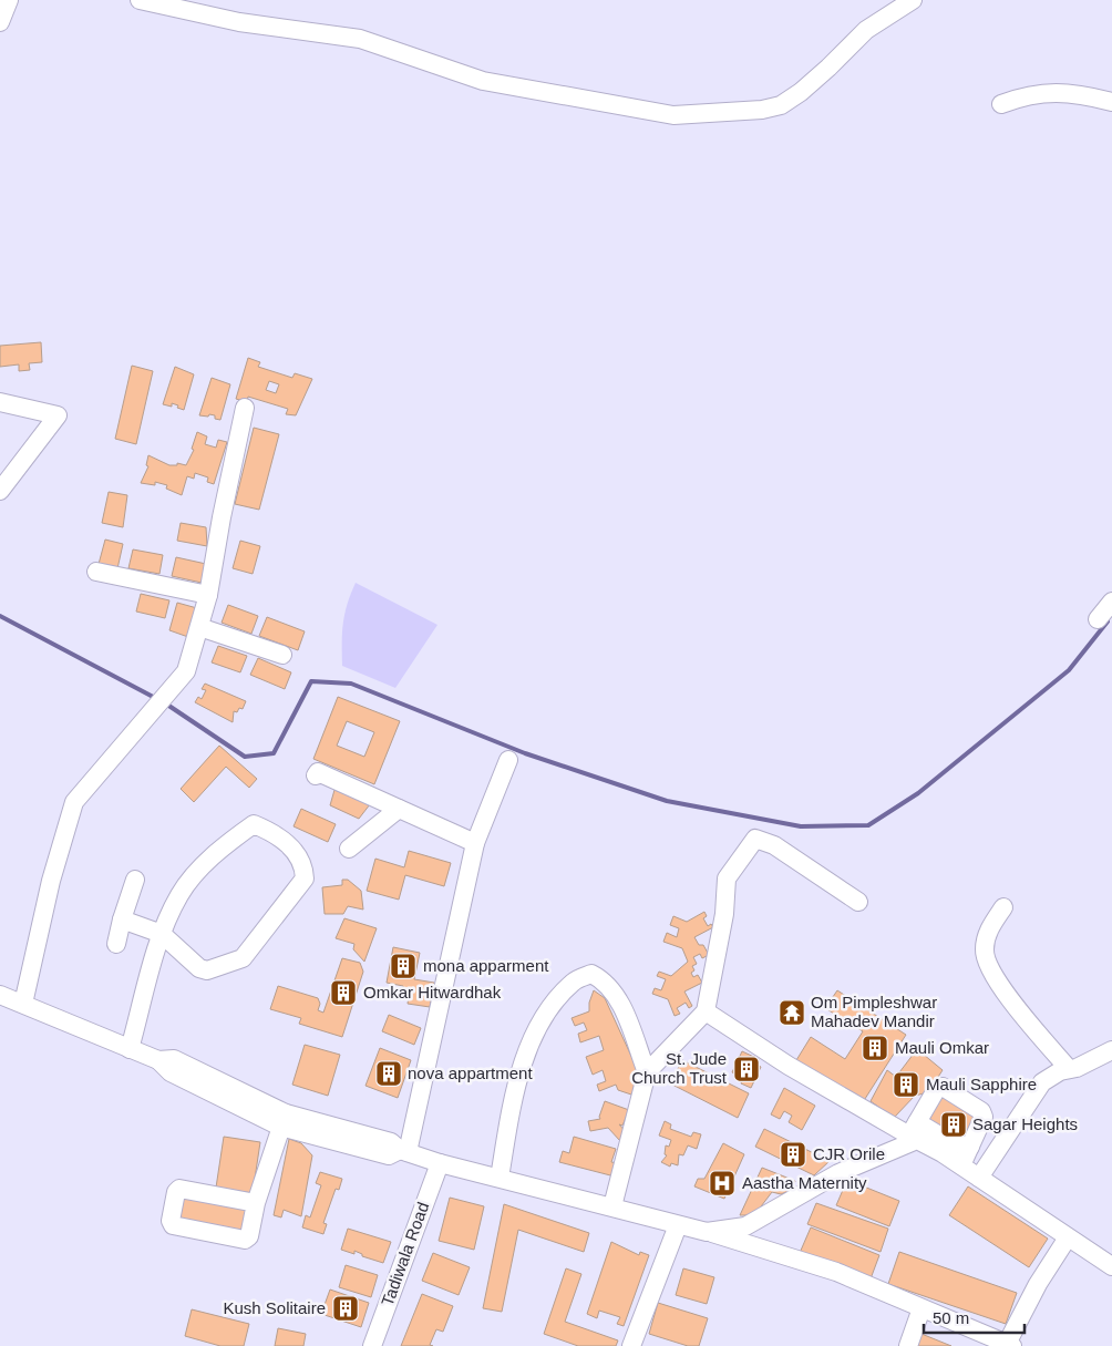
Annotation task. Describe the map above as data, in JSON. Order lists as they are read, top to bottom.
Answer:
{
  "streets": {
    "street": ["Tadiwala Road"]
  },
  "places": {
    "building": [
      "mona apparment",
      "Omkar Hitwardhak",
      "Mauli Omkar",
      "St. Jude Church Trust",
      "nova appartment",
      "Mauli Sapphire",
      "Sagar Heights",
      "CJR Orile",
      "Kush Solitaire"
    ],
    "temple": ["Om Pimpleshwar Mahadev Mandir"],
    "hospital": ["Aastha Maternity"]
  },
  "scale_bar": "50 m"
}
